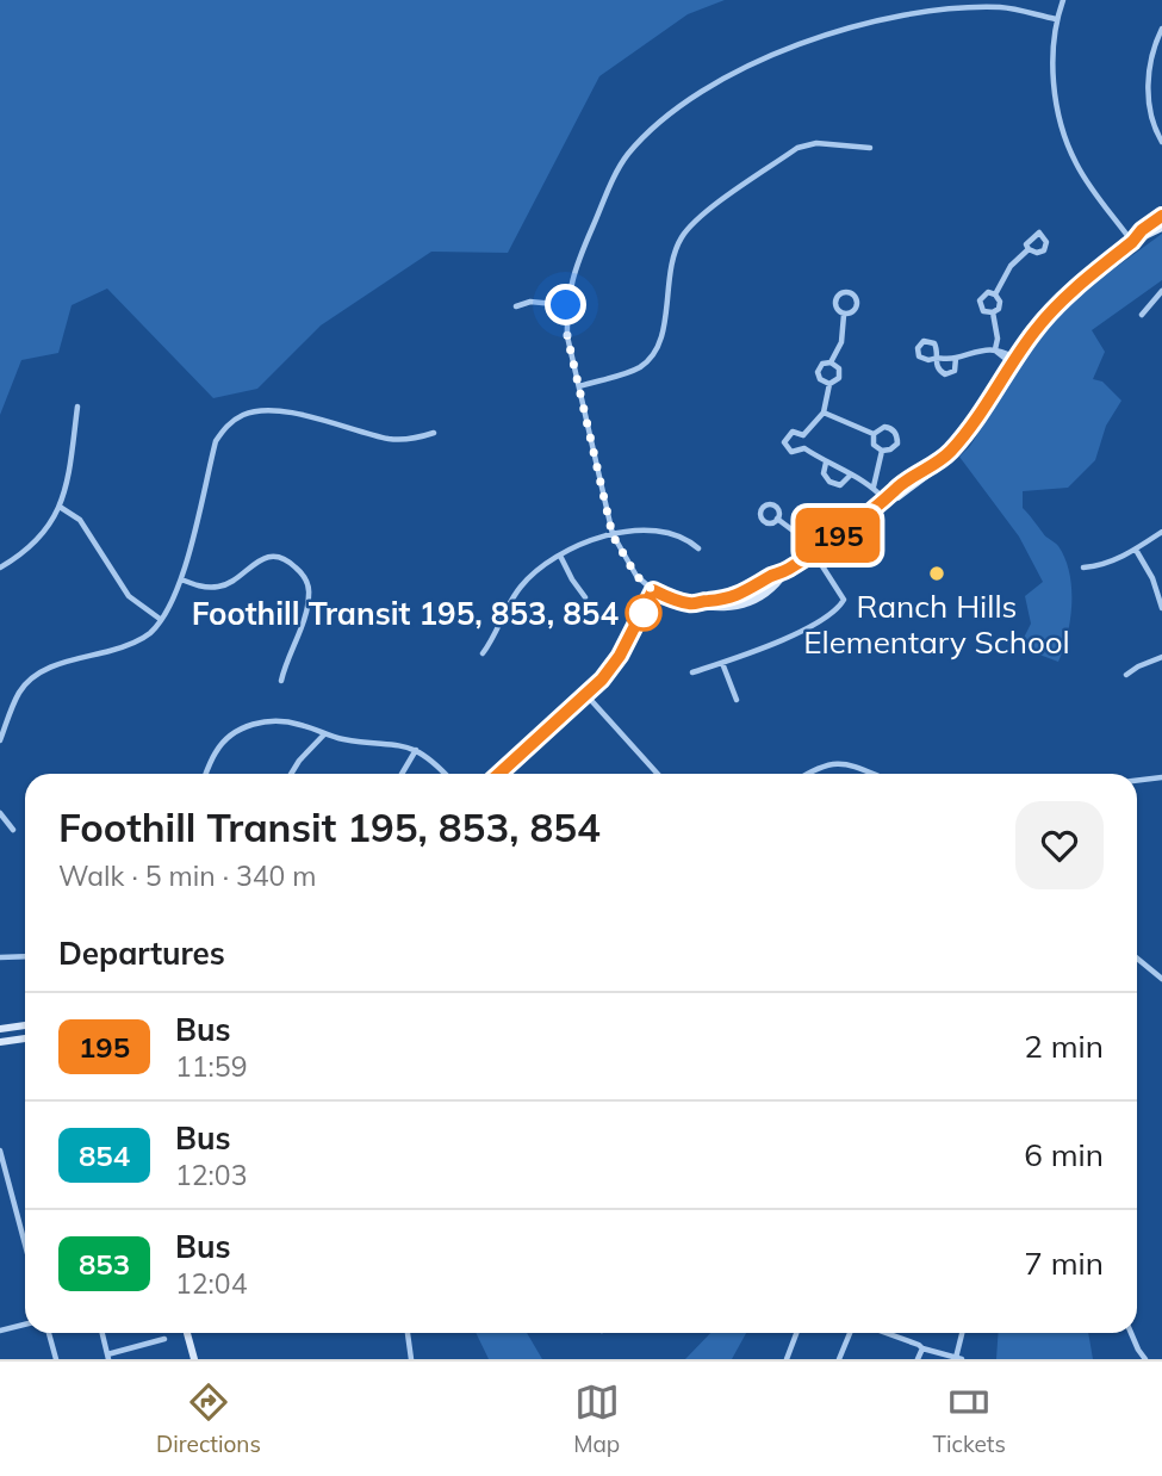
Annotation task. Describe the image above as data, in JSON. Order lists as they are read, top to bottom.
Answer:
{
  "places": ["Ranch Hills Elementary School", "Foothill Transit 195, 853, 854"],
  "lines": ["bus line 195"],
  "page": {
    "on_map": "195",
    "heading": [
      ["Foothill Transit 195, 853, 854", "Walk · 5 min · 340 m"],
      "Departures"
    ],
    "list": [
      {
        "mark": "195",
        "name": "Bus",
        "note": "11:59",
        "value": "2 min"
      },
      {
        "mark": "854",
        "name": "Bus",
        "note": "12:03",
        "value": "6 min"
      },
      {
        "mark": "853",
        "name": "Bus",
        "note": "12:04",
        "value": "7 min"
      }
    ],
    "tabs": ["Directions", "Map", "Tickets"]
  }
}
